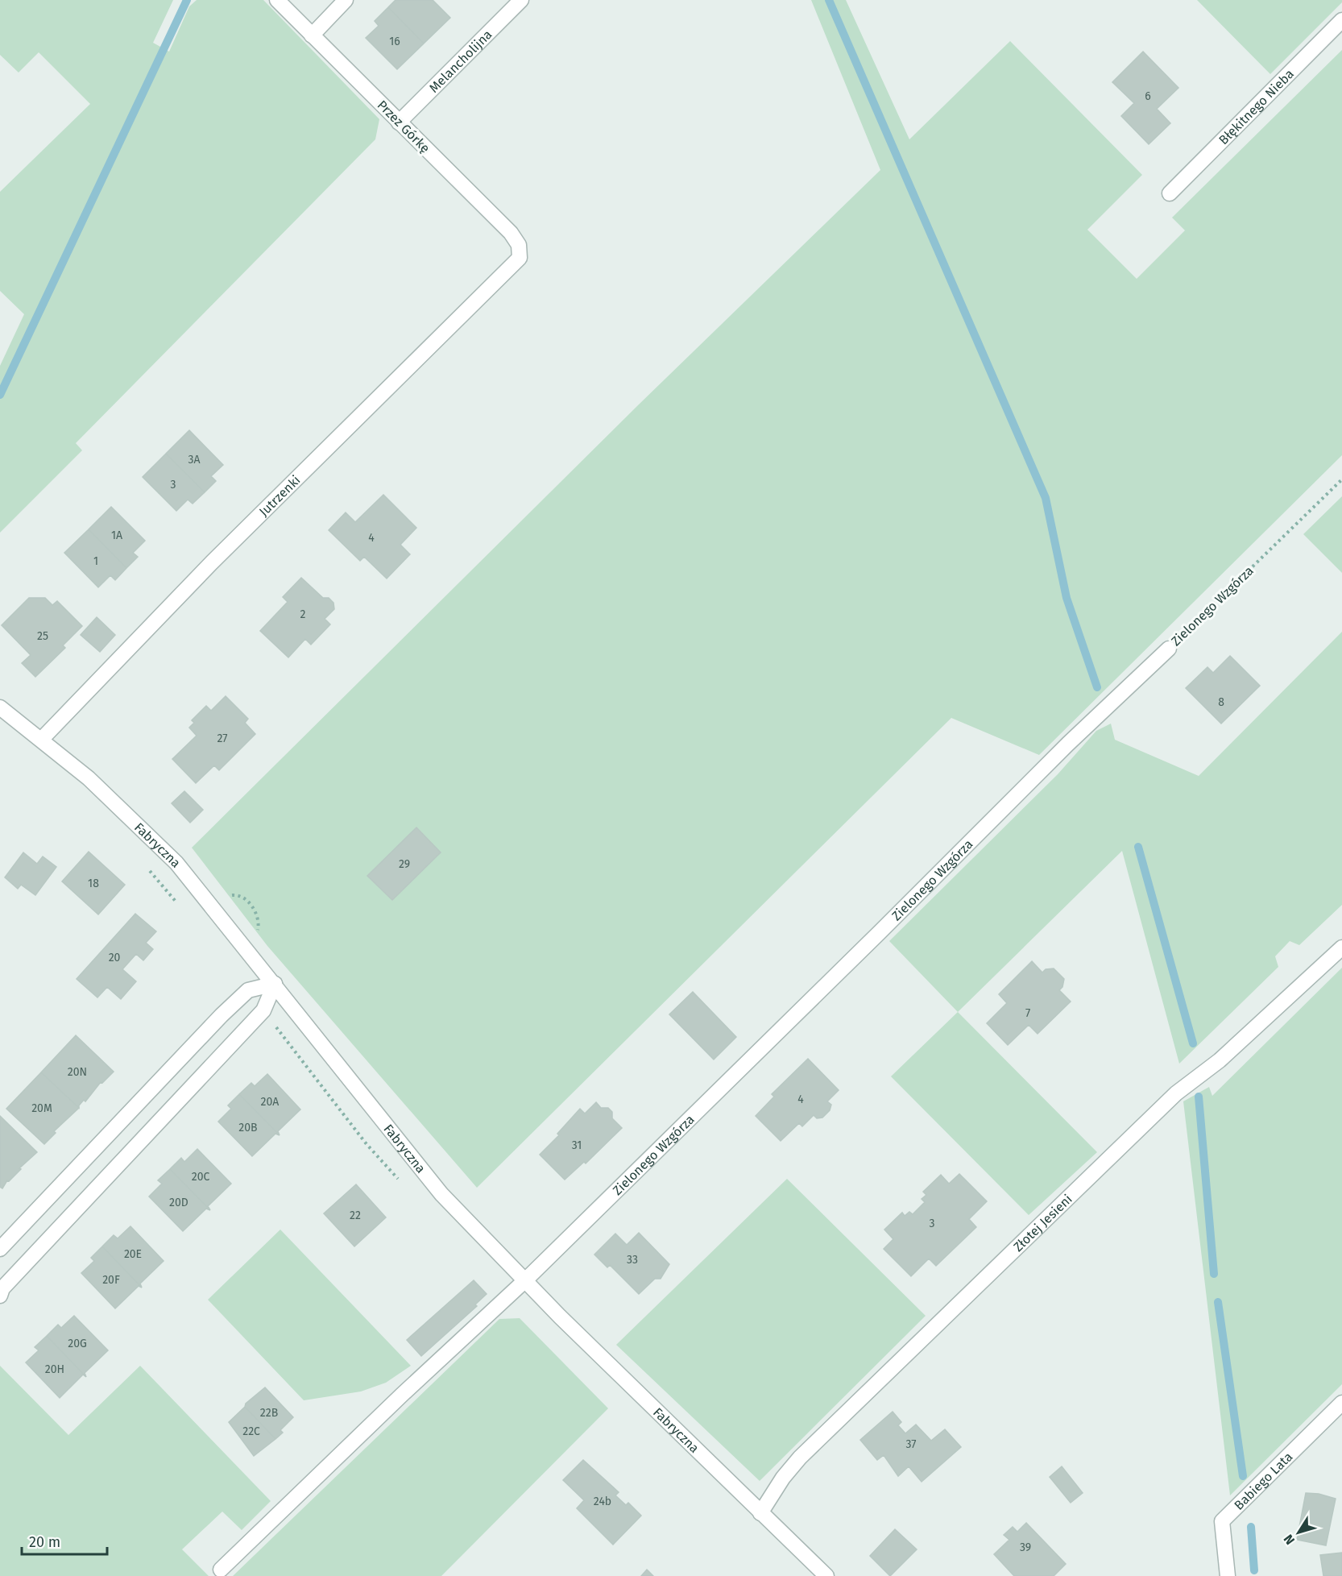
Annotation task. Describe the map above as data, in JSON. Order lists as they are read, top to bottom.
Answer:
{
  "streets": {
    "street": [
      "Melancholijna",
      "Błękitnego Nieba",
      "Przez Górkę",
      "Jutrzenki",
      "Zielonego Wzgórza",
      "Fabryczna",
      "Złotej Jesieni",
      "Babiego Lata"
    ]
  },
  "crossings": [
    ["Melancholijna", "Przez Górkę"],
    ["Przez Górkę", "Jutrzenki"],
    ["Jutrzenki", "Fabryczna"],
    ["Zielonego Wzgórza", "Fabryczna"],
    ["Fabryczna", "Złotej Jesieni"]
  ],
  "house_numbers": [
    "16",
    "6",
    "3A",
    "3",
    "1A",
    "4",
    "1",
    "2",
    "25",
    "8",
    "27",
    "29",
    "18",
    "20",
    "7",
    "20N",
    "4",
    "20A",
    "20M",
    "20B",
    "31",
    "20C",
    "20D",
    "22",
    "3",
    "20E",
    "33",
    "20F",
    "20G",
    "20H",
    "22B",
    "22C",
    "37",
    "24b",
    "39"
  ],
  "scale_bar": "20 m",
  "north": "bottom left"
}
